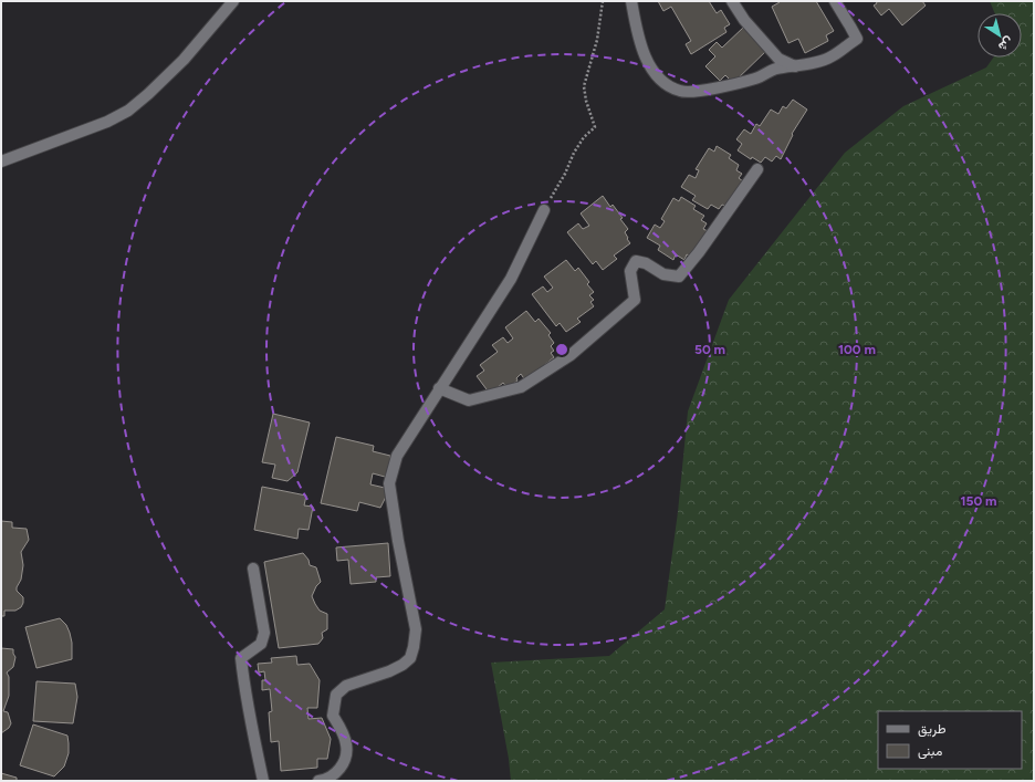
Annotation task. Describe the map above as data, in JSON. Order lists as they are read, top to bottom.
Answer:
{
  "legend": ["طريق", "مبنى"],
  "north": "bottom right",
  "rings": ["50 m", "100 m", "150 m"]
}
